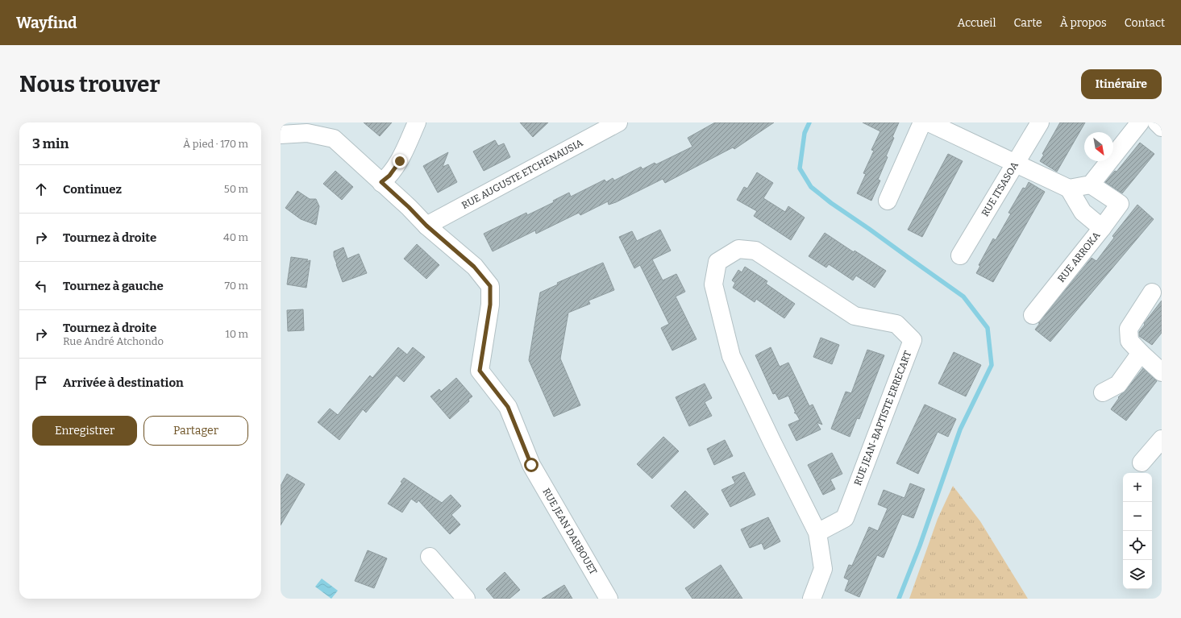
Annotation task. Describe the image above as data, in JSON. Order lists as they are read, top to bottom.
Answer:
{
  "streets": {
    "street": [
      "RUE AUGUSTE ETCHENAUSIA",
      "RUE ITSASOA",
      "RUE ARROKA",
      "RUE JEAN-BAPTISTE ERRECART",
      "RUE JEAN DARBOUET"
    ]
  },
  "crossings": [
    ["RUE AUGUSTE ETCHENAUSIA", "RUE JEAN DARBOUET"]
  ],
  "north": "bottom right",
  "page": {
    "header": "Wayfind",
    "nav": [
      "Accueil",
      "Carte",
      "À propos",
      "Contact"
    ],
    "buttons": [
      "Itinéraire",
      ["Enregistrer", "Partager"]
    ],
    "title": "Nous trouver",
    "heading": ["3 min", "À pied · 170 m"],
    "list": [
      ["Continuez", "50 m"],
      ["Tournez à droite", "40 m"],
      ["Tournez à gauche", "70 m"],
      ["Tournez à droite", "Rue André Atchondo", "10 m"],
      "Arrivée à destination"
    ],
    "map_buttons": ["+", "−"]
  }
}
